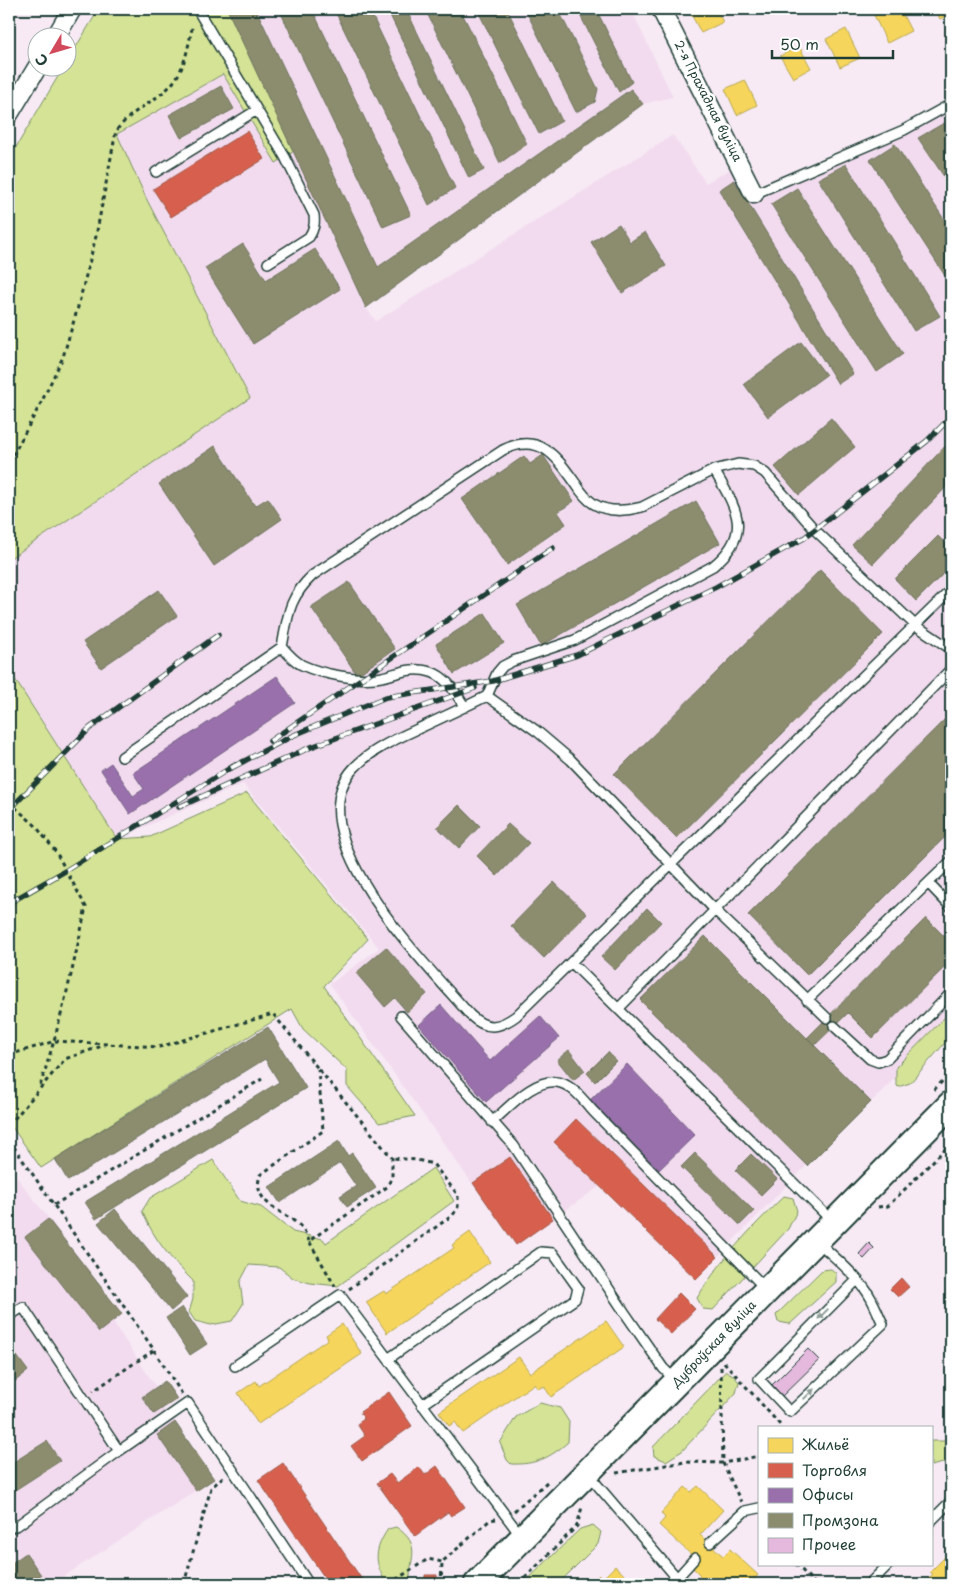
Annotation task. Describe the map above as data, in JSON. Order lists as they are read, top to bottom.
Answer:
{
  "streets": {
    "main road": ["Дуброўская вуліца"],
    "street": ["2-я Прахадная вуліца"]
  },
  "legend": [
    "Жильё",
    "Торговля",
    "Офисы",
    "Промзона",
    "Прочее"
  ],
  "scale_bar": "50 m",
  "north": "bottom left"
}
